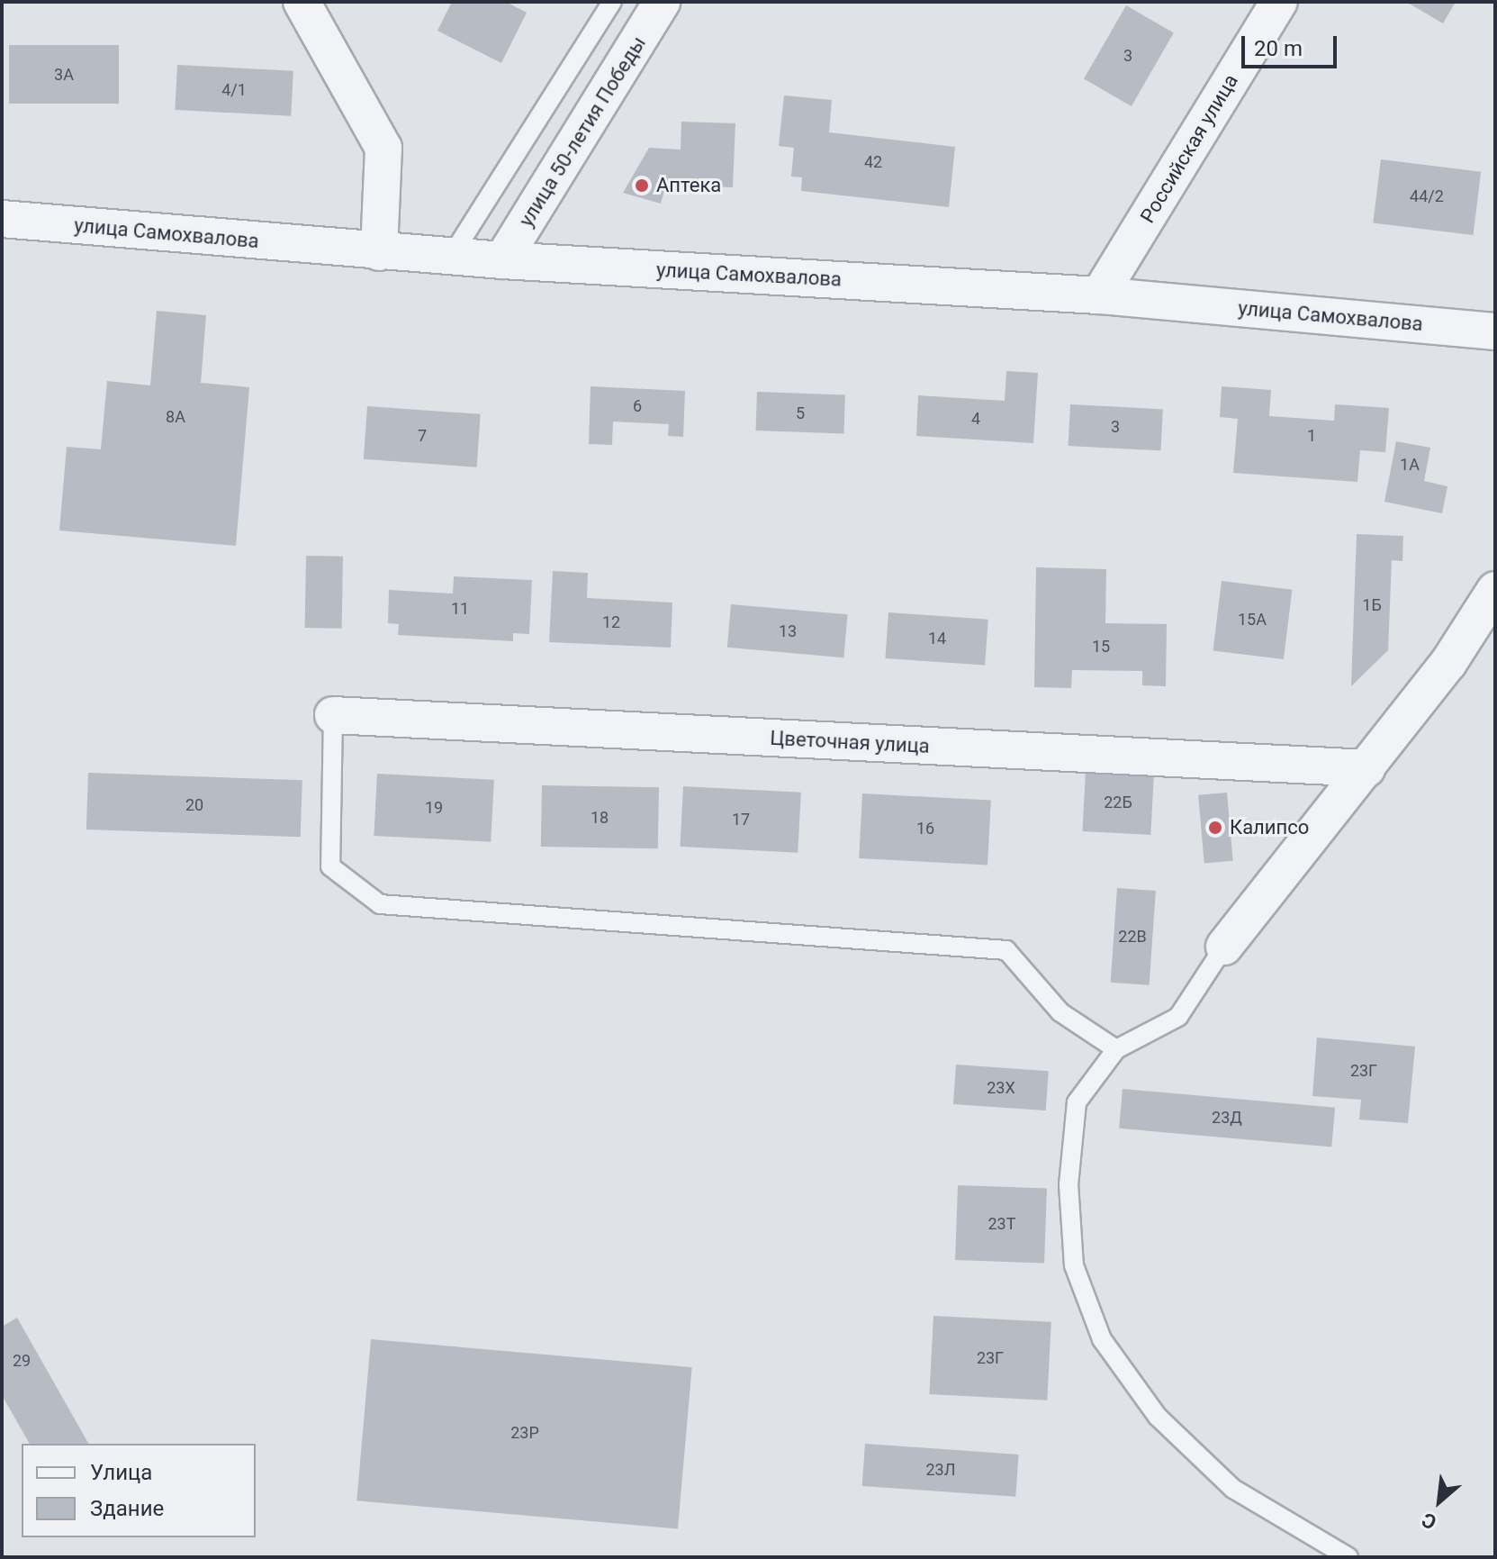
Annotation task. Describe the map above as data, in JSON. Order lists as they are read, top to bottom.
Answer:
{
  "streets": {
    "street": [
      "улица 50-летия Победы",
      "Российская улица",
      "улица Самохвалова",
      "Цветочная улица"
    ]
  },
  "crossings": [
    ["улица 50-летия Победы", "улица Самохвалова"],
    ["Российская улица", "улица Самохвалова"]
  ],
  "places": ["Аптека", "Калипсо"],
  "house_numbers": [
    "3",
    "3А",
    "4/1",
    "42",
    "44/2",
    "6",
    "5",
    "8А",
    "4",
    "3",
    "7",
    "1",
    "1А",
    "1Б",
    "11",
    "15А",
    "12",
    "13",
    "14",
    "15",
    "22Б",
    "20",
    "19",
    "18",
    "17",
    "16",
    "22В",
    "23Г",
    "23Х",
    "23Д",
    "23Т",
    "23Г",
    "29",
    "23Р",
    "23Л"
  ],
  "legend": ["Улица", "Здание"],
  "scale_bar": "20 m",
  "north": "bottom left"
}
